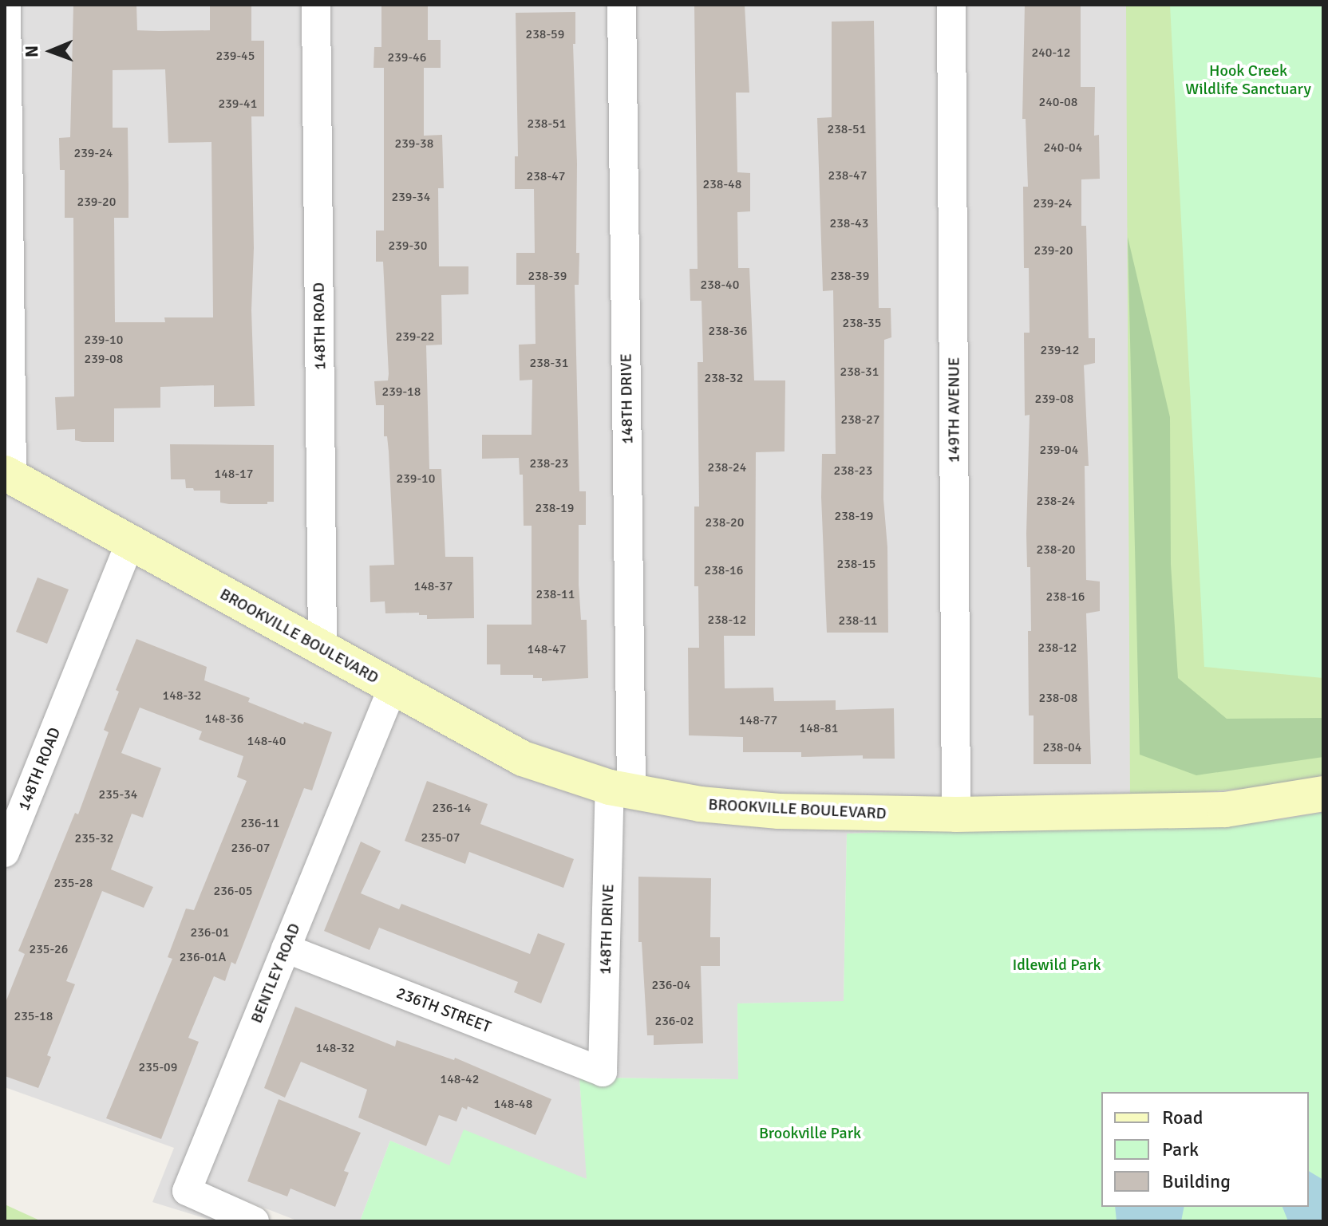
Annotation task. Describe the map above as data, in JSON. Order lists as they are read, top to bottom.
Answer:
{
  "streets": {
    "street": [
      "148TH ROAD",
      "148TH DRIVE",
      "149TH AVENUE",
      "BROOKVILLE BOULEVARD",
      "BENTLEY ROAD",
      "236TH STREET"
    ]
  },
  "crossings": [
    ["148TH ROAD", "BROOKVILLE BOULEVARD"],
    ["148TH DRIVE", "BROOKVILLE BOULEVARD"],
    ["148TH DRIVE", "236TH STREET"],
    ["149TH AVENUE", "BROOKVILLE BOULEVARD"],
    ["BROOKVILLE BOULEVARD", "BENTLEY ROAD"],
    ["BENTLEY ROAD", "236TH STREET"]
  ],
  "parks": ["Hook Creek Wildlife Sanctuary", "Idlewild Park", "Brookville Park"],
  "house_numbers": [
    "238-59",
    "240-12",
    "239-45",
    "239-46",
    "240-08",
    "239-41",
    "238-51",
    "238-51",
    "239-38",
    "240-04",
    "239-24",
    "238-47",
    "238-47",
    "238-48",
    "239-34",
    "239-20",
    "239-24",
    "238-43",
    "239-30",
    "239-20",
    "238-39",
    "238-39",
    "238-40",
    "238-35",
    "238-36",
    "239-22",
    "239-10",
    "239-12",
    "239-08",
    "238-31",
    "238-31",
    "238-32",
    "239-18",
    "239-08",
    "238-27",
    "239-04",
    "238-23",
    "238-24",
    "238-23",
    "148-17",
    "239-10",
    "238-24",
    "238-19",
    "238-19",
    "238-20",
    "238-20",
    "238-15",
    "238-16",
    "148-37",
    "238-11",
    "238-16",
    "238-12",
    "238-11",
    "238-12",
    "148-47",
    "148-32",
    "238-08",
    "148-36",
    "148-77",
    "148-81",
    "148-40",
    "238-04",
    "235-34",
    "236-14",
    "236-11",
    "235-07",
    "235-32",
    "236-07",
    "235-28",
    "236-05",
    "236-01",
    "235-26",
    "236-01A",
    "236-04",
    "235-18",
    "236-02",
    "148-32",
    "235-09",
    "148-42",
    "148-48"
  ],
  "legend": ["Road", "Park", "Building"],
  "north": "left"
}
